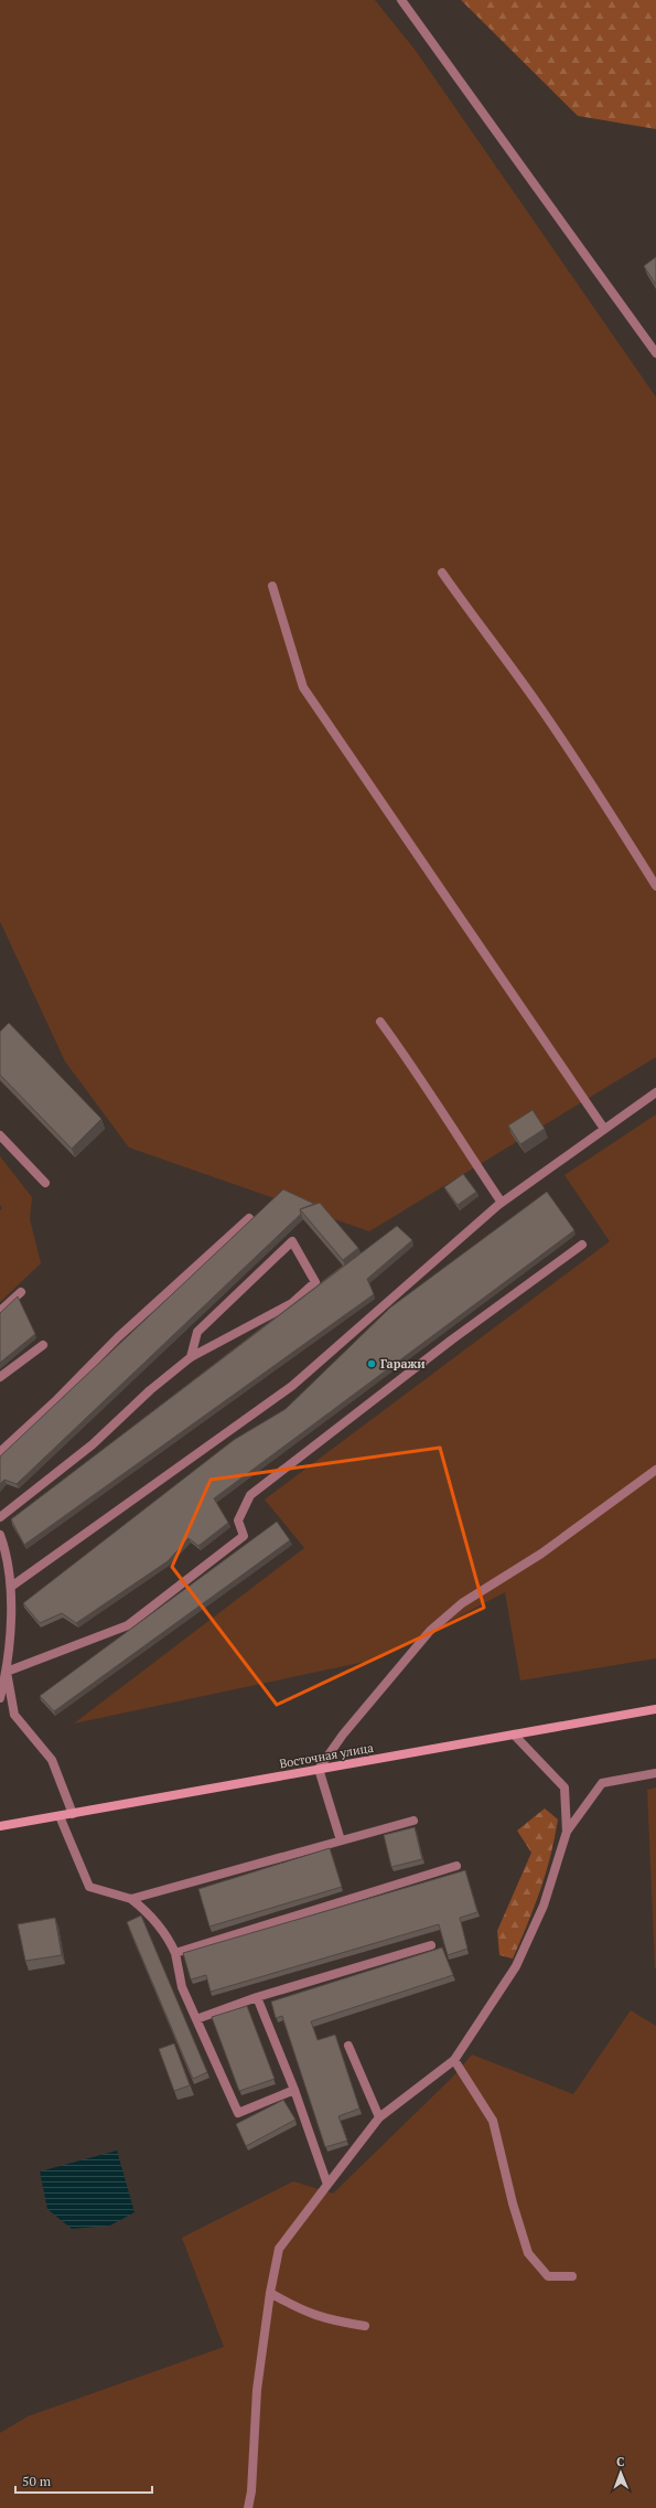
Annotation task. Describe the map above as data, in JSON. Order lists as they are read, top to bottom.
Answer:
{
  "streets": {
    "main road": ["Восточная улица"]
  },
  "places": ["Гаражи"],
  "scale_bar": "50 m",
  "north": "top"
}
